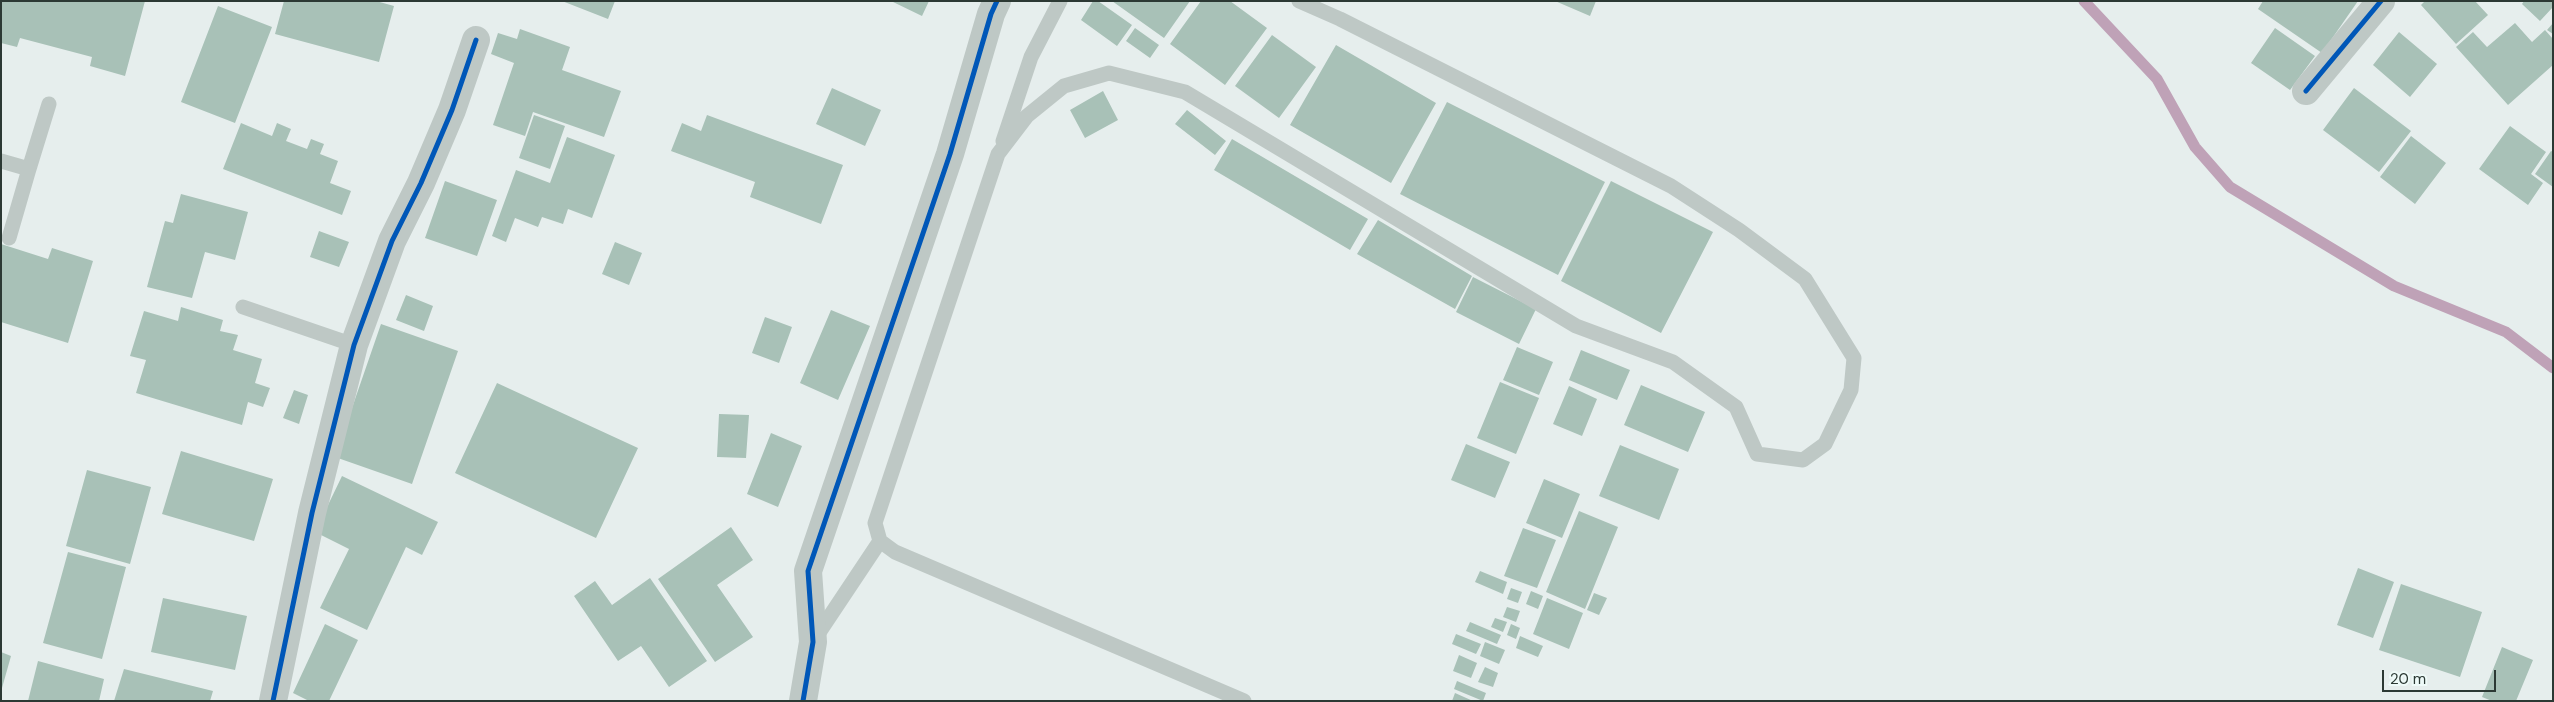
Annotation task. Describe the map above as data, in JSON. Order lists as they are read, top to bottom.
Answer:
{
  "scale_bar": "20 m"
}
